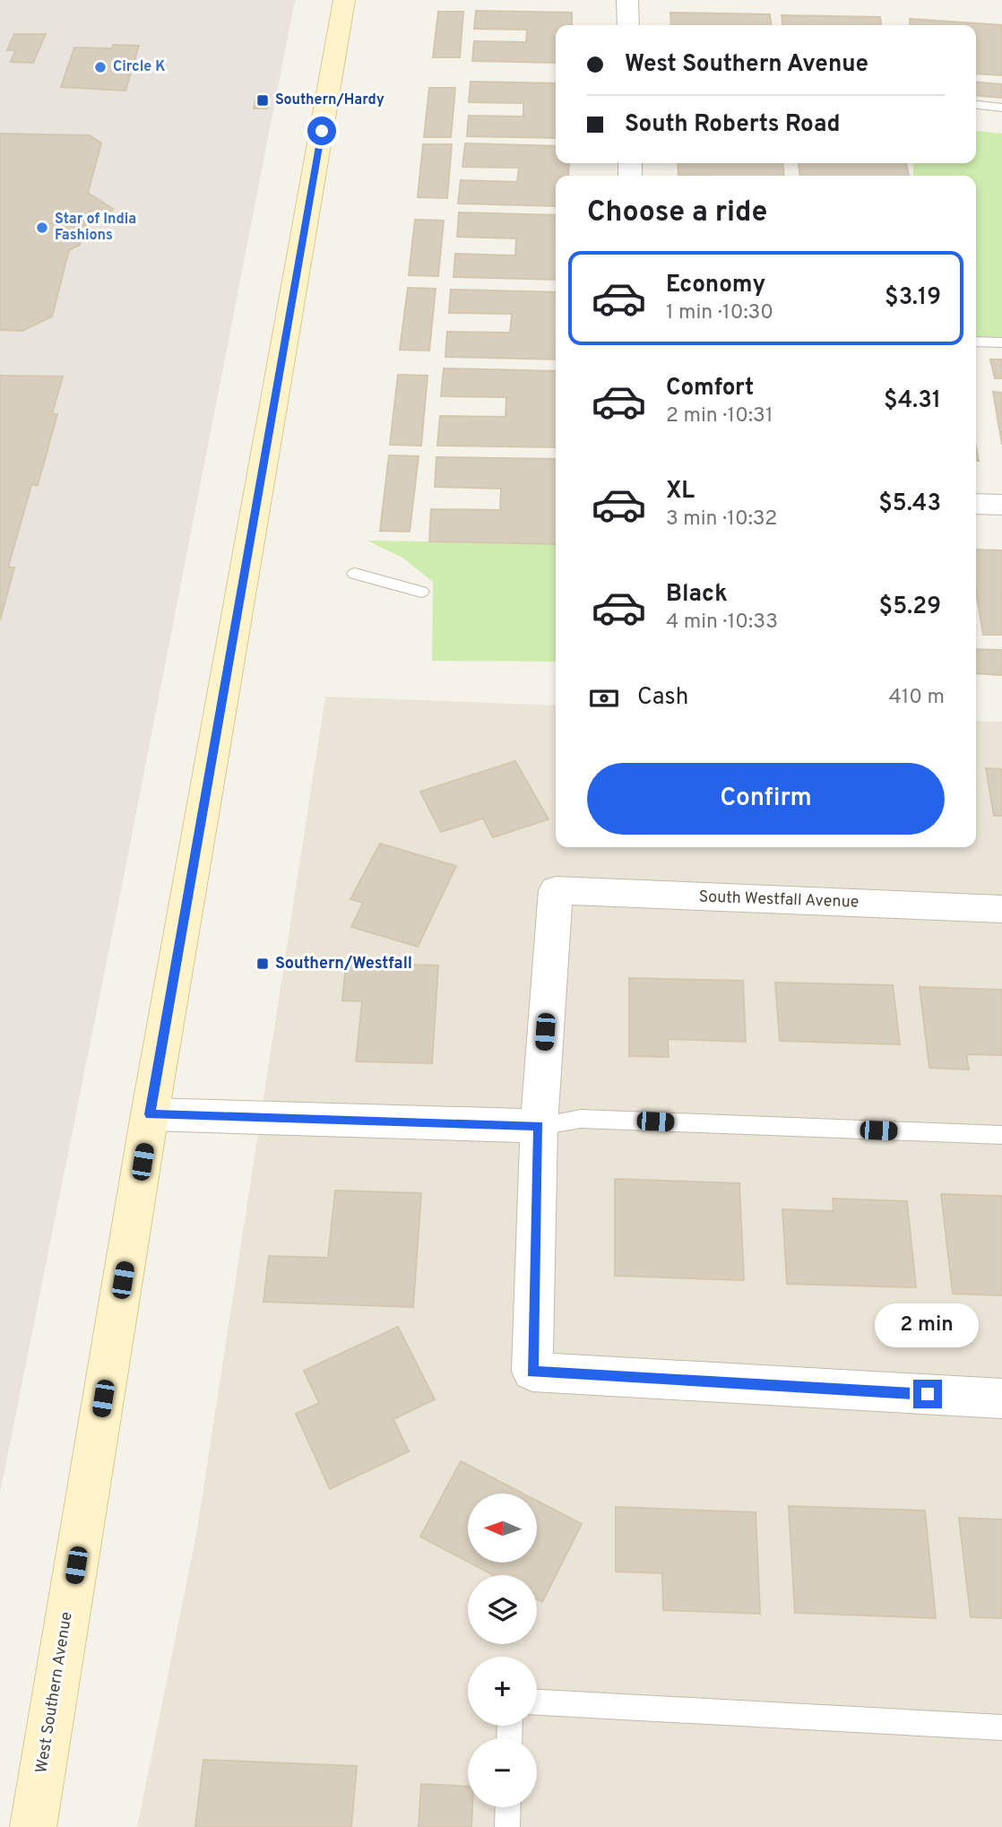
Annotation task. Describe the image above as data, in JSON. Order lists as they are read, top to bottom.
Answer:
{
  "streets": {
    "main road": ["West Southern Avenue"],
    "street": ["South Westfall Avenue"]
  },
  "places": {
    "other": ["Circle K", "Star of India Fashions"],
    "transit": ["Southern/Hardy", "Southern/Westfall"]
  },
  "north": "left",
  "page": {
    "banner": ["West Southern Avenue", "South Roberts Road"],
    "heading": "Choose a ride",
    "list": [
      {
        "name": "Economy",
        "note": "1 min · 10:30",
        "value": "$3.19"
      },
      {
        "name": "Comfort",
        "note": "2 min · 10:31",
        "value": "$4.31"
      },
      {
        "name": "XL",
        "note": "3 min · 10:32",
        "value": "$5.43"
      },
      {
        "name": "Black",
        "note": "4 min · 10:33",
        "value": "$5.29"
      }
    ],
    "pay": ["Cash", "410 m"],
    "buttons": "Confirm",
    "bubble": "2 min",
    "map_buttons": ["+", "−"]
  }
}
